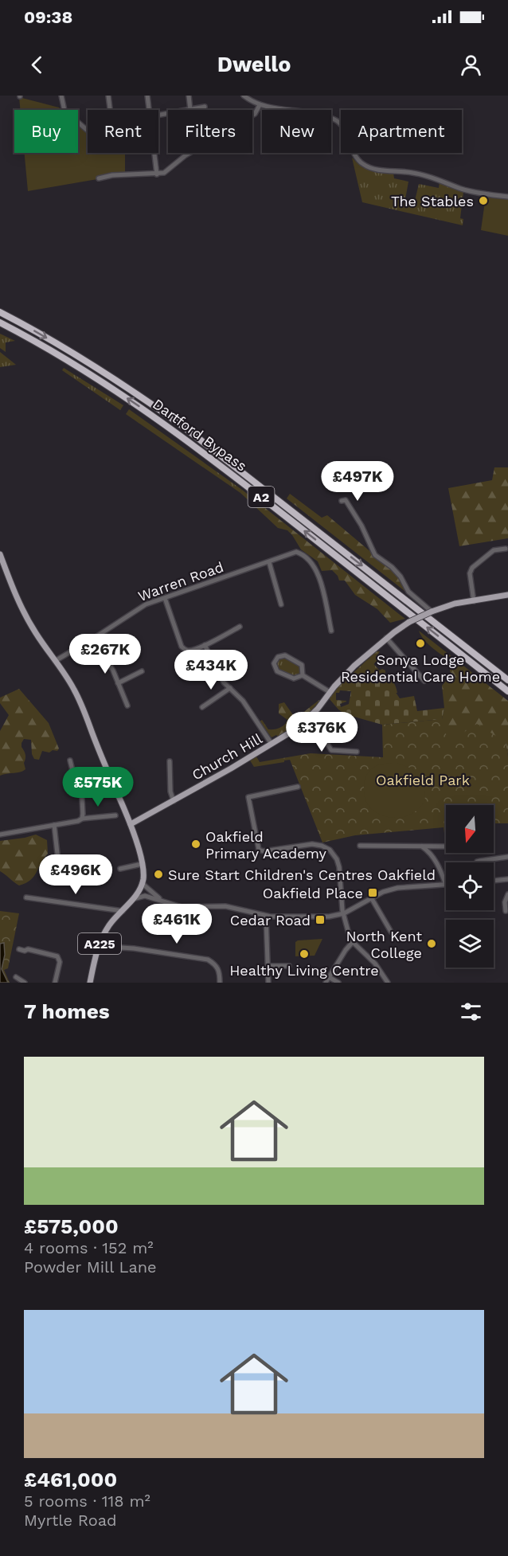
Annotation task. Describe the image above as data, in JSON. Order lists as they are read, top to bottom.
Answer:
{
  "streets": {
    "highway": ["Dartford Bypass", "A2"],
    "main road": ["Church Hill", "A225"],
    "street": ["Warren Road"]
  },
  "parks": ["Oakfield Park"],
  "places": {
    "other": [
      "The Stables",
      "Sonya Lodge Residential Care Home",
      "Oakfield Primary Academy",
      "Sure Start Children's Centres Oakfield",
      "North Kent College",
      "Healthy Living Centre"
    ],
    "transit": ["Oakfield Place", "Cedar Road"]
  },
  "north": "bottom",
  "page": {
    "status": "09:38",
    "header": "Dwello",
    "chip": [
      "Buy",
      "Rent",
      "Filters",
      "New",
      "Apartment"
    ],
    "price": [
      "£497K",
      "£267K",
      "£434K",
      "£376K",
      "£575K",
      "£496K",
      "£461K"
    ],
    "heading": "7 homes",
    "list": [
      {
        "name": "£575,000",
        "note": "4 rooms · 152 m² · Powder Mill Lane"
      },
      {
        "name": "£461,000",
        "note": "5 rooms · 118 m² · Myrtle Road"
      }
    ]
  }
}
